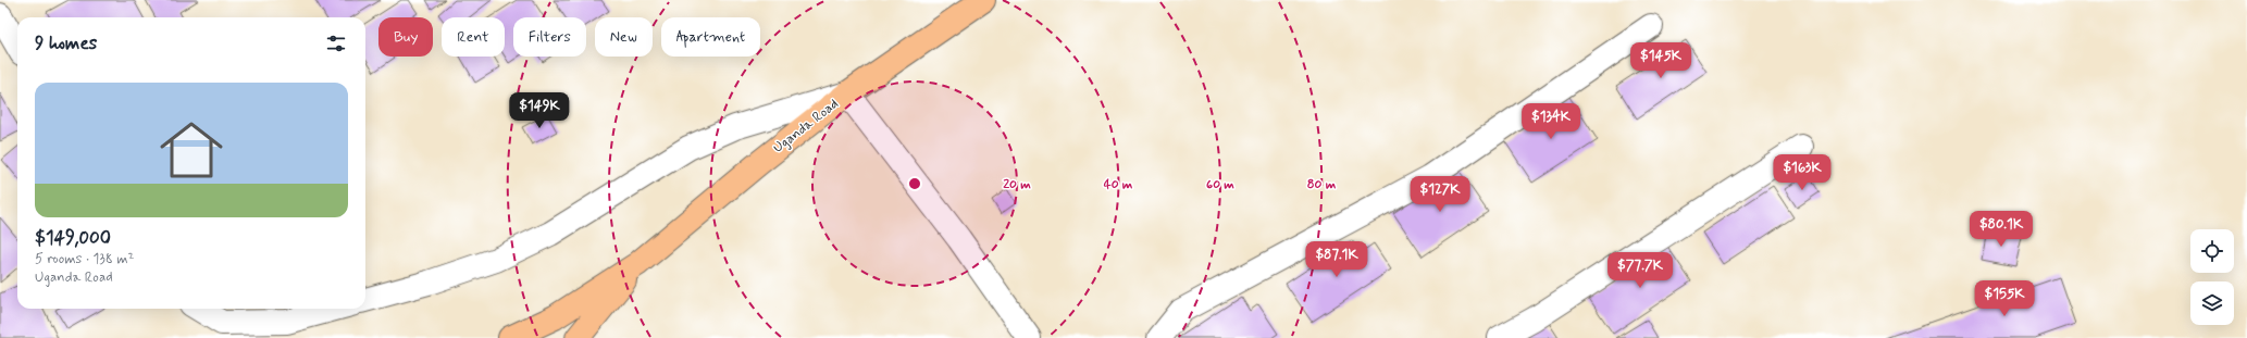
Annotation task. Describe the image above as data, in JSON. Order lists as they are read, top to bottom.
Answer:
{
  "streets": {
    "main road": ["Uganda Road"]
  },
  "page": {
    "chip": [
      "Buy",
      "Rent",
      "Filters",
      "New",
      "Apartment"
    ],
    "heading": "9 homes",
    "price": [
      "$145K",
      "$149K",
      "$134K",
      "$163K",
      "$127K",
      "$80.1K",
      "$87.1K",
      "$77.7K",
      "$155K"
    ],
    "list": [
      {
        "name": "$149,000",
        "note": "5 rooms · 138 m² · Uganda Road"
      }
    ]
  },
  "rings": [
    "20 m",
    "40 m",
    "60 m",
    "80 m"
  ]
}
